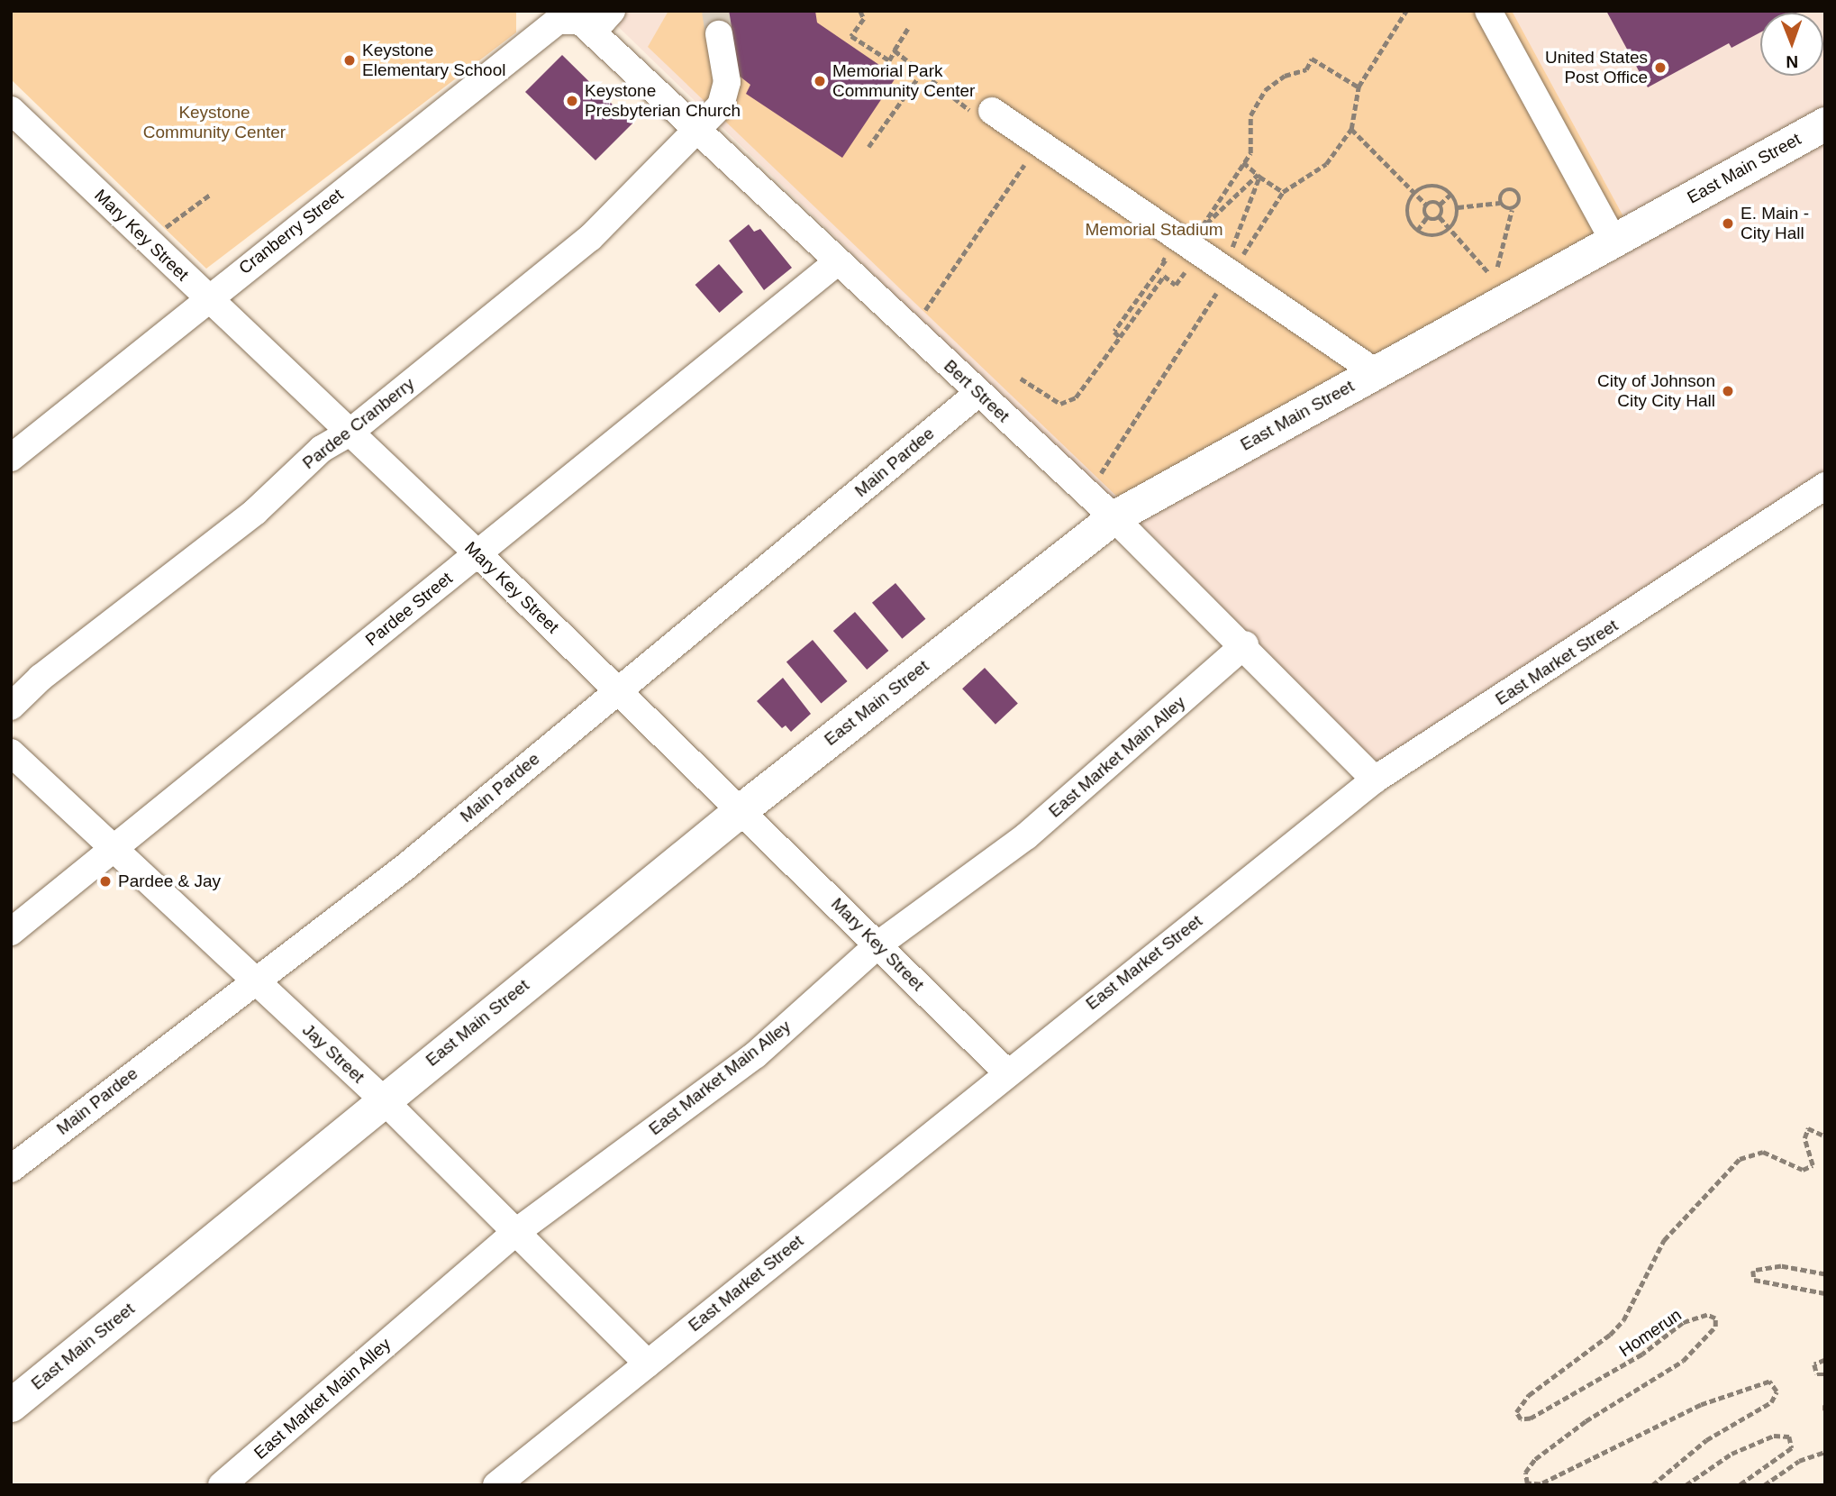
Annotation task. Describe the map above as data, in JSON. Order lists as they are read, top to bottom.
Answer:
{
  "streets": {
    "main road": ["East Main Street"],
    "street": [
      "Cranberry Street",
      "Mary Key Street",
      "Bert Street",
      "Pardee Cranberry",
      "Main Pardee",
      "Pardee Street",
      "East Market Street",
      "East Market Main Alley",
      "Jay Street"
    ],
    "path": ["Homerun"]
  },
  "crossings": [
    ["East Main Street", "Mary Key Street"],
    ["East Main Street", "Bert Street"],
    ["East Main Street", "Jay Street"],
    ["Cranberry Street", "Mary Key Street"],
    ["Cranberry Street", "Bert Street"],
    ["Mary Key Street", "Pardee Cranberry"],
    ["Mary Key Street", "Main Pardee"],
    ["Mary Key Street", "Pardee Street"],
    ["Mary Key Street", "East Market Street"],
    ["Mary Key Street", "East Market Main Alley"],
    ["Bert Street", "Pardee Cranberry"],
    ["Bert Street", "Main Pardee"],
    ["Bert Street", "Pardee Street"],
    ["Bert Street", "East Market Street"],
    ["Bert Street", "East Market Main Alley"],
    ["Main Pardee", "Jay Street"],
    ["Pardee Street", "Jay Street"],
    ["East Market Street", "Jay Street"],
    ["East Market Main Alley", "Jay Street"]
  ],
  "parks": ["Keystone Community Center", "Memorial Stadium"],
  "places": [
    "Keystone Elementary School",
    "United States Post Office",
    "Memorial Park Community Center",
    "Keystone Presbyterian Church",
    "E. Main - City Hall",
    "City of Johnson City City Hall",
    "Pardee & Jay"
  ],
  "north": "bottom"
}
